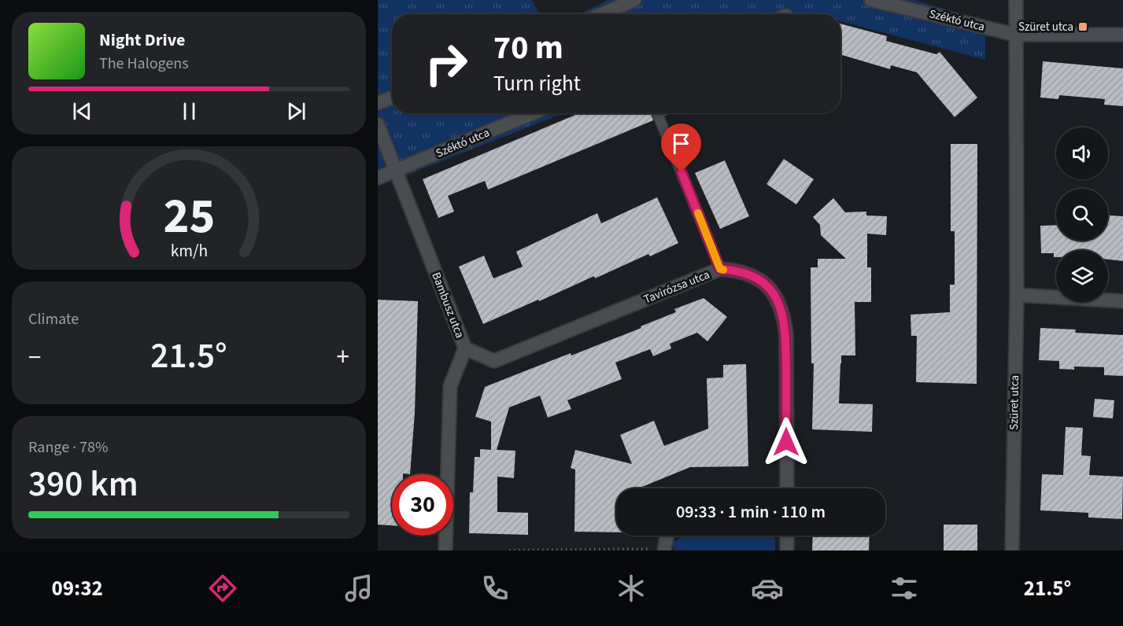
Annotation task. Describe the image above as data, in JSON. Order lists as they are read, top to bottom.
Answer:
{
  "streets": {
    "street": [
      "Széktó utca",
      "Tavirózsa utca",
      "Bambusz utca",
      "Szüret utca"
    ]
  },
  "crossings": [
    ["Széktó utca", "Bambusz utca"],
    ["Széktó utca", "Szüret utca"],
    ["Tavirózsa utca", "Bambusz utca"]
  ],
  "places": {
    "transit": ["Szüret utca"]
  },
  "page": {
    "turn": ["70 m", "Turn right"],
    "song": ["Night Drive", "The Halogens"],
    "tile": [
      "Climate",
      ["Range · 78%", "390 km"]
    ],
    "heat": ["−", "21.5°", "+"],
    "limit": "30",
    "trip": "09:33 · 1 min · 110 m",
    "tabs": ["09:32", "21.5°"],
    "gauge": ["25", "km/h"]
  }
}
